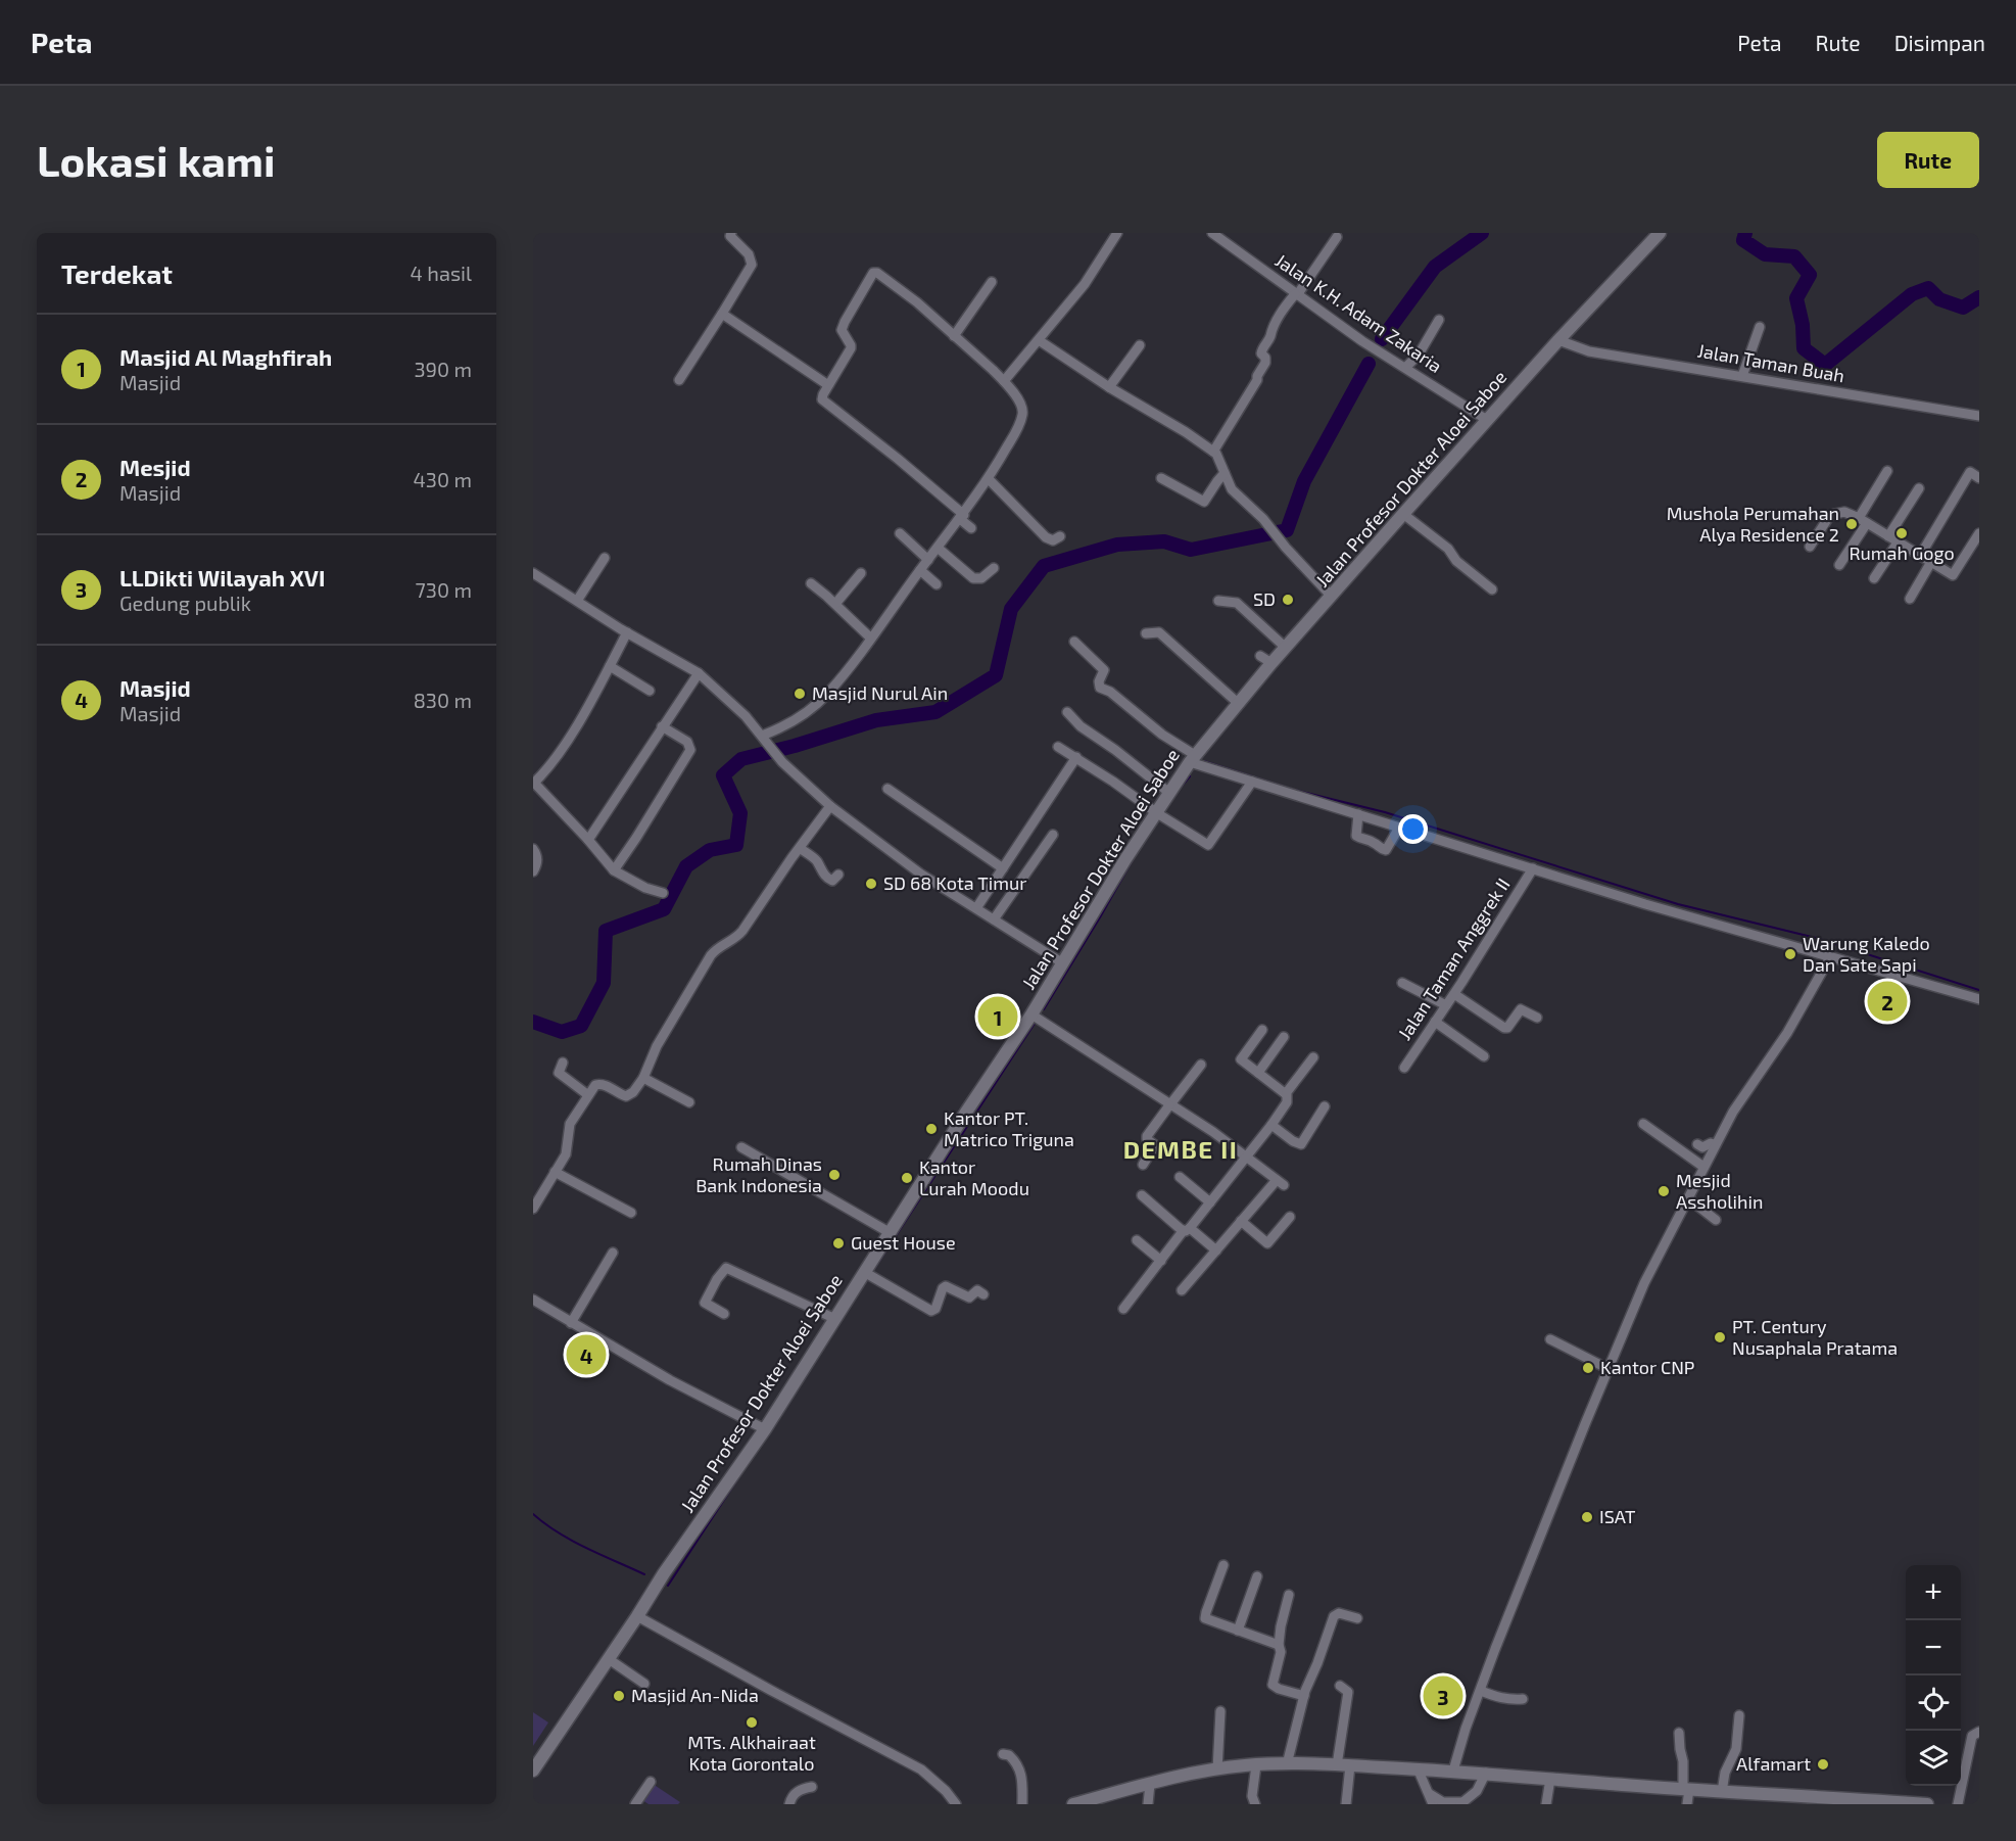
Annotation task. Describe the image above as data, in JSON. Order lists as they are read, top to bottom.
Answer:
{
  "streets": {
    "street": [
      "Jalan K.H. Adam Zakaria",
      "Jalan Taman Buah",
      "Jalan Profesor Dokter Aloei Saboe",
      "Jalan Taman Anggrek II"
    ]
  },
  "crossings": [
    ["Jalan K.H. Adam Zakaria", "Jalan Profesor Dokter Aloei Saboe"],
    ["Jalan Taman Buah", "Jalan Profesor Dokter Aloei Saboe"]
  ],
  "districts": ["DEMBE II"],
  "places": [
    "Mushola Perumahan Alya Residence 2",
    "Rumah Gogo",
    "SD",
    "Masjid Nurul Ain",
    "SD 68 Kota Timur",
    "Warung Kaledo Dan Sate Sapi",
    "Kantor PT. Matrico Triguna",
    "Rumah Dinas Bank Indonesia",
    "Kantor Lurah Moodu",
    "Mesjid Assholihin",
    "Guest House",
    "PT. Century Nusaphala Pratama",
    "Kantor CNP",
    "ISAT",
    "Masjid An-Nida",
    "MTs. Alkhairaat Kota Gorontalo",
    "Alfamart"
  ],
  "page": {
    "header": "Peta",
    "nav": ["Peta", "Rute", "Disimpan"],
    "buttons": "Rute",
    "title": "Lokasi kami",
    "heading": ["Terdekat", "4 hasil"],
    "list": [
      {
        "mark": "1",
        "name": "Masjid Al Maghfirah",
        "note": "Masjid",
        "value": "390 m"
      },
      {
        "mark": "2",
        "name": "Mesjid",
        "note": "Masjid",
        "value": "430 m"
      },
      {
        "mark": "3",
        "name": "LLDikti Wilayah XVI",
        "note": "Gedung publik",
        "value": "730 m"
      },
      {
        "mark": "4",
        "name": "Masjid",
        "note": "Masjid",
        "value": "830 m"
      }
    ],
    "pins": [
      "2",
      "1",
      "4",
      "3"
    ],
    "map_buttons": ["+", "−"]
  }
}
